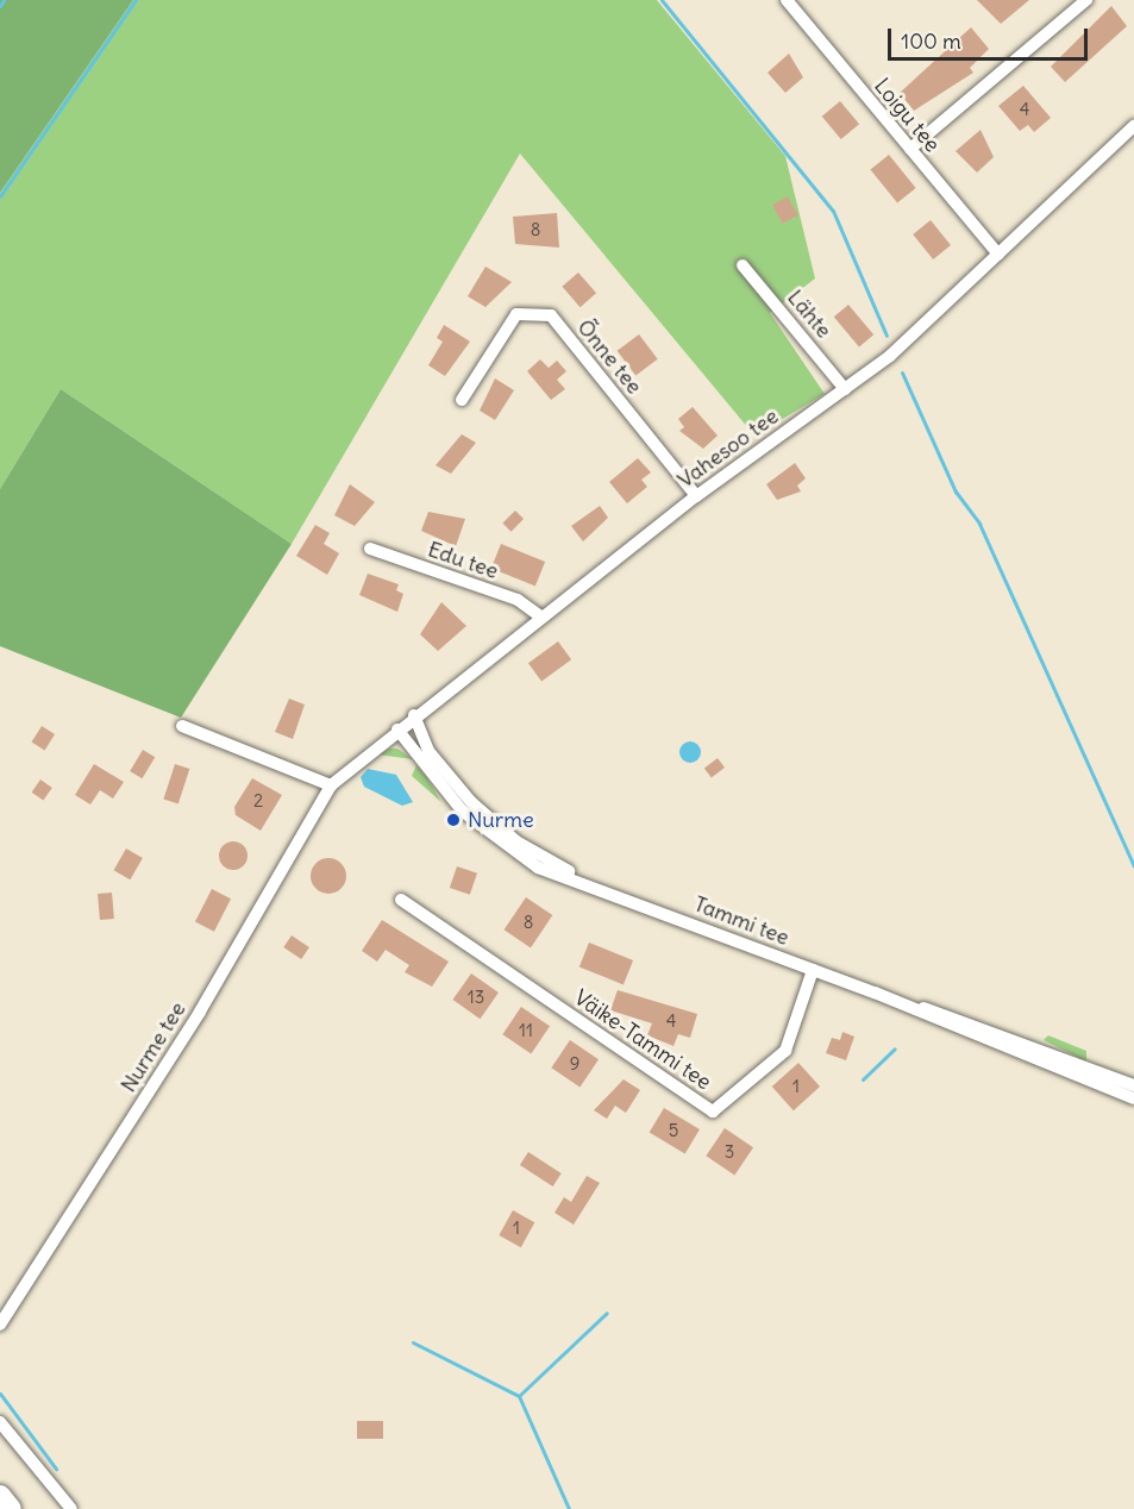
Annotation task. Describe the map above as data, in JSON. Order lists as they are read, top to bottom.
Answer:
{
  "streets": {
    "street": [
      "Loigu tee",
      "Lähte",
      "Õnne tee",
      "Vahesoo tee",
      "Edu tee",
      "Tammi tee",
      "Väike-Tammi tee",
      "Nurme tee"
    ]
  },
  "crossings": [
    ["Loigu tee", "Vahesoo tee"],
    ["Lähte", "Vahesoo tee"],
    ["Õnne tee", "Vahesoo tee"],
    ["Vahesoo tee", "Edu tee"],
    ["Vahesoo tee", "Tammi tee"],
    ["Vahesoo tee", "Nurme tee"],
    ["Tammi tee", "Väike-Tammi tee"]
  ],
  "places": ["Nurme"],
  "house_numbers": [
    "4",
    "8",
    "2",
    "8",
    "13",
    "4",
    "11",
    "9",
    "1",
    "5",
    "3",
    "1"
  ],
  "scale_bar": "100 m"
}
